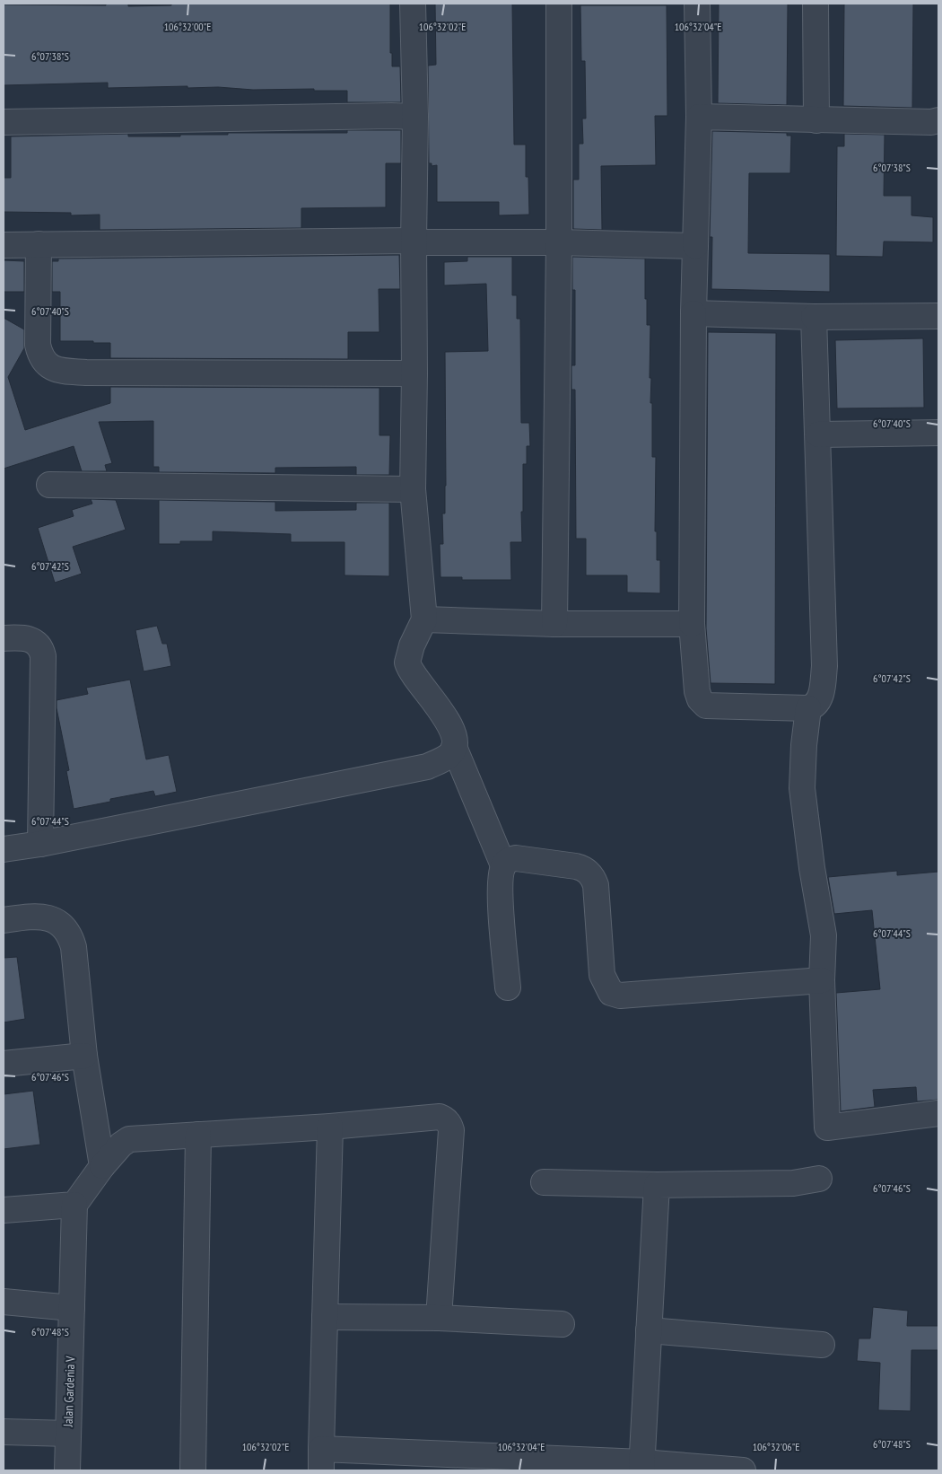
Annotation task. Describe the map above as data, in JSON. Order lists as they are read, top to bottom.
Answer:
{
  "streets": {
    "street": ["Jalan Gardenia V"]
  },
  "coordinates": [
    "106°32'00\"E",
    "106°32'02\"E",
    "106°32'04\"E",
    "6°07'38\"S",
    "6°07'40\"S",
    "6°07'42\"S",
    "6°07'44\"S",
    "6°07'46\"S",
    "6°07'48\"S",
    "106°32'06\"E"
  ]
}
